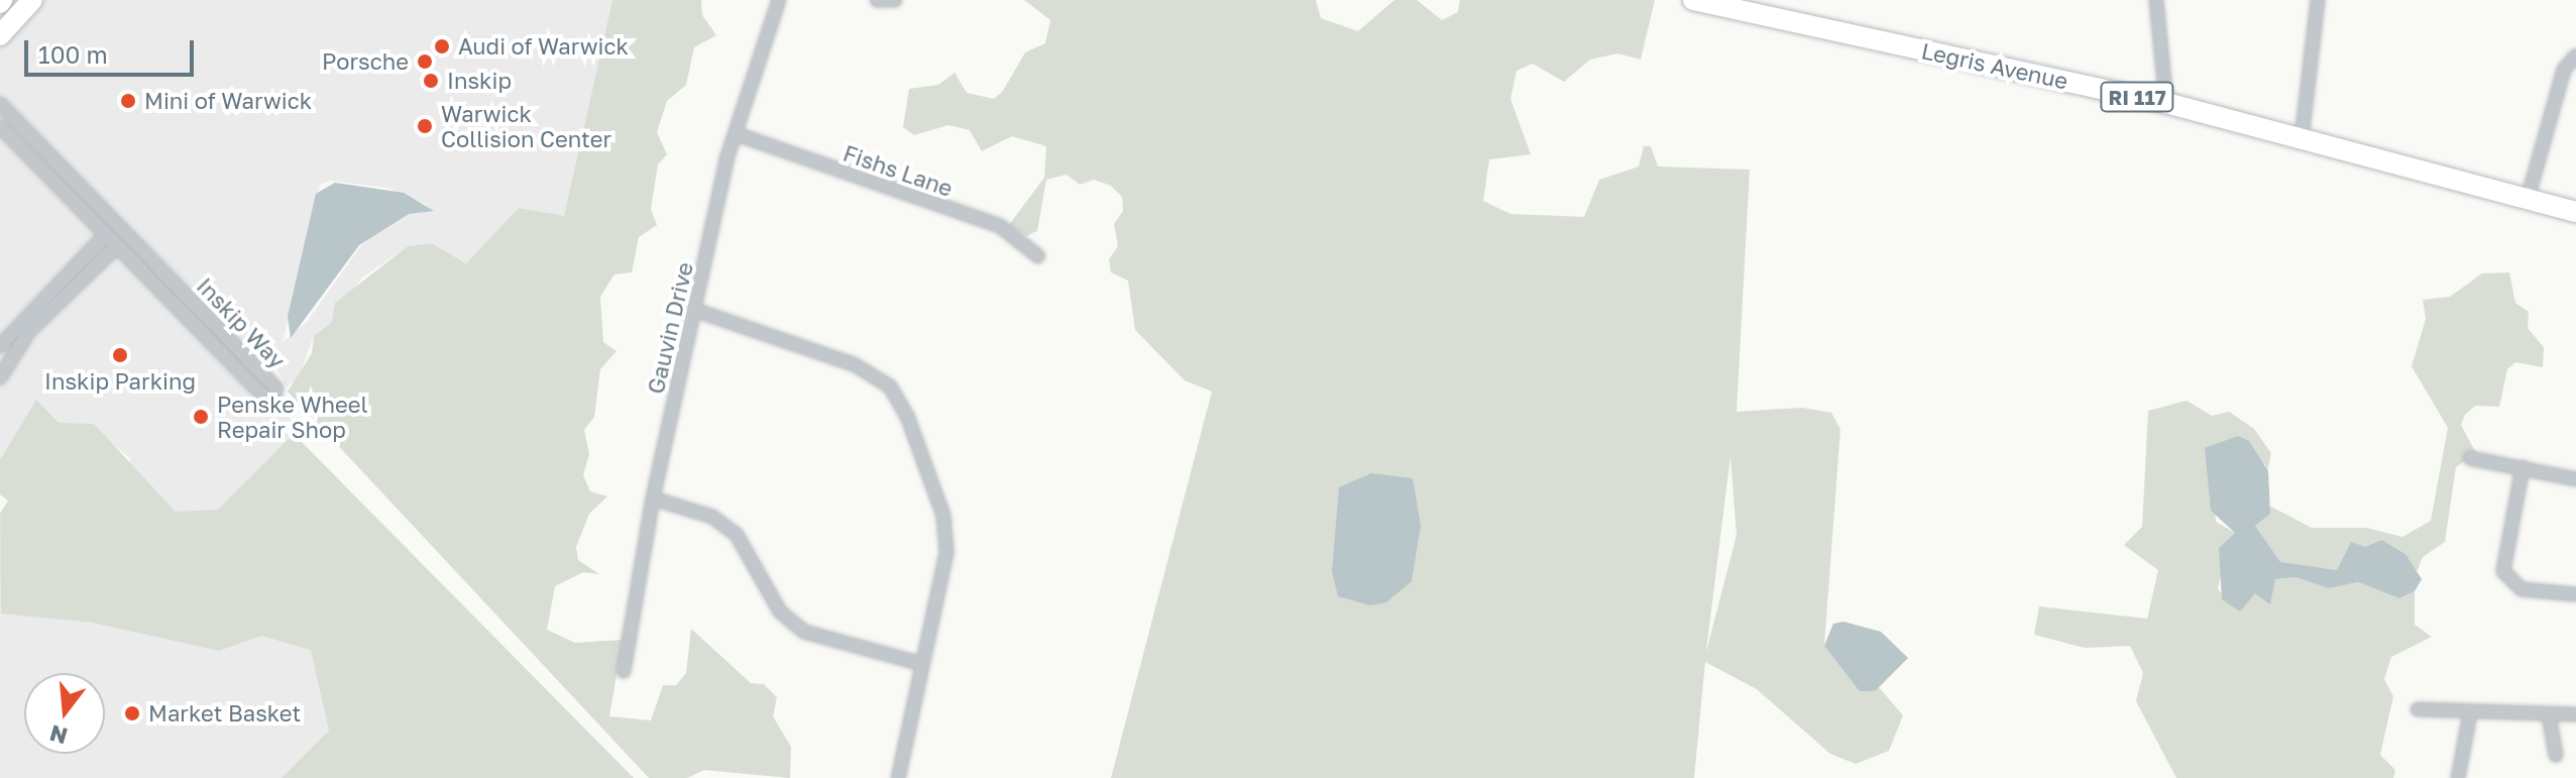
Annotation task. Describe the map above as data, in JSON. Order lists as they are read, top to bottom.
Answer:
{
  "streets": {
    "main road": ["Legris Avenue", "RI 117"],
    "street": ["Fishs Lane", "Inskip Way", "Gauvin Drive"]
  },
  "crossings": [
    ["Fishs Lane", "Gauvin Drive"]
  ],
  "places": [
    "Audi of Warwick",
    "Porsche",
    "Inskip",
    "Mini of Warwick",
    "Warwick Collision Center",
    "Inskip Parking",
    "Penske Wheel Repair Shop",
    "Market Basket"
  ],
  "scale_bar": "100 m",
  "north": "bottom"
}
